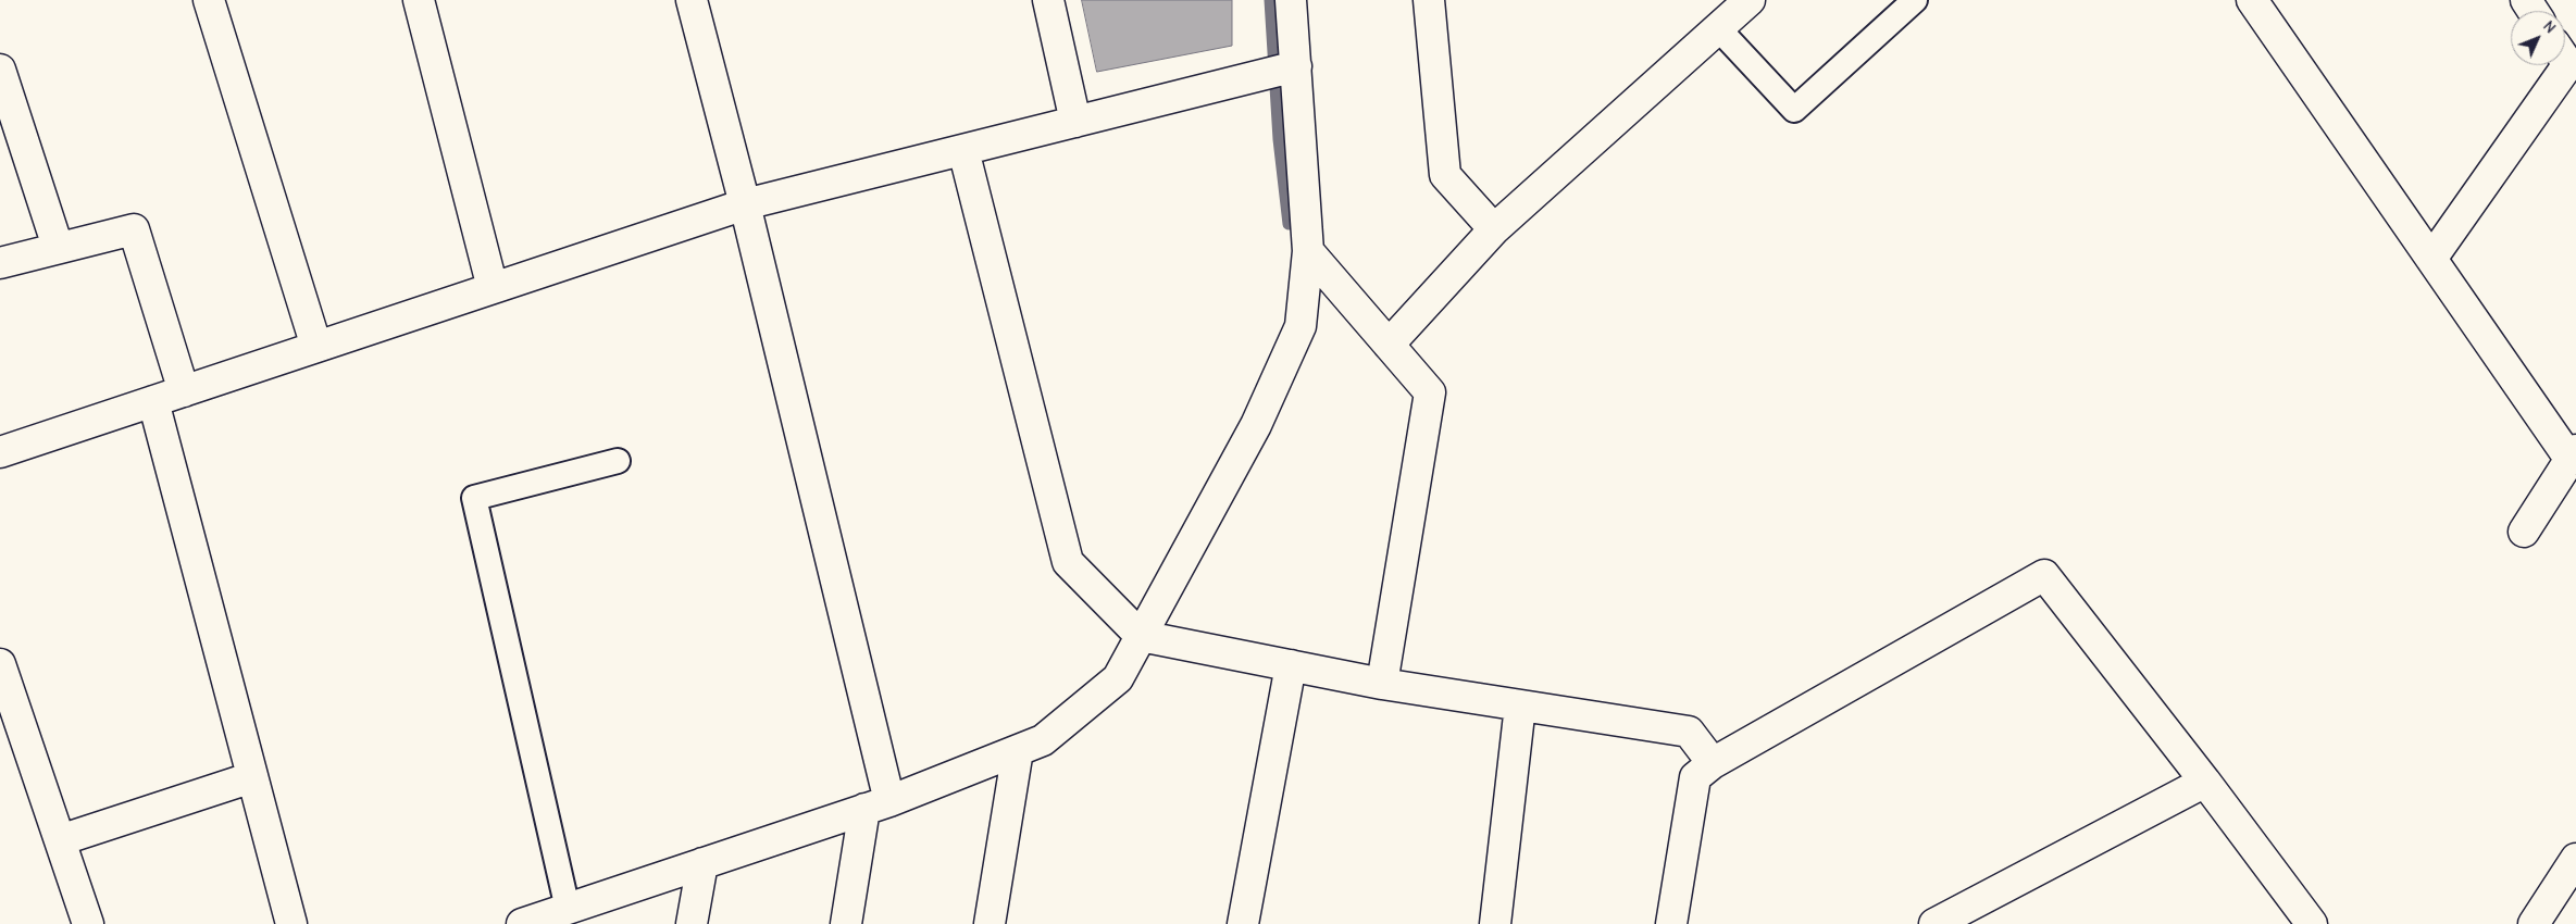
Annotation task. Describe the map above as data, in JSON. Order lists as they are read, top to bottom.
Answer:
{
  "north": "top right"
}
